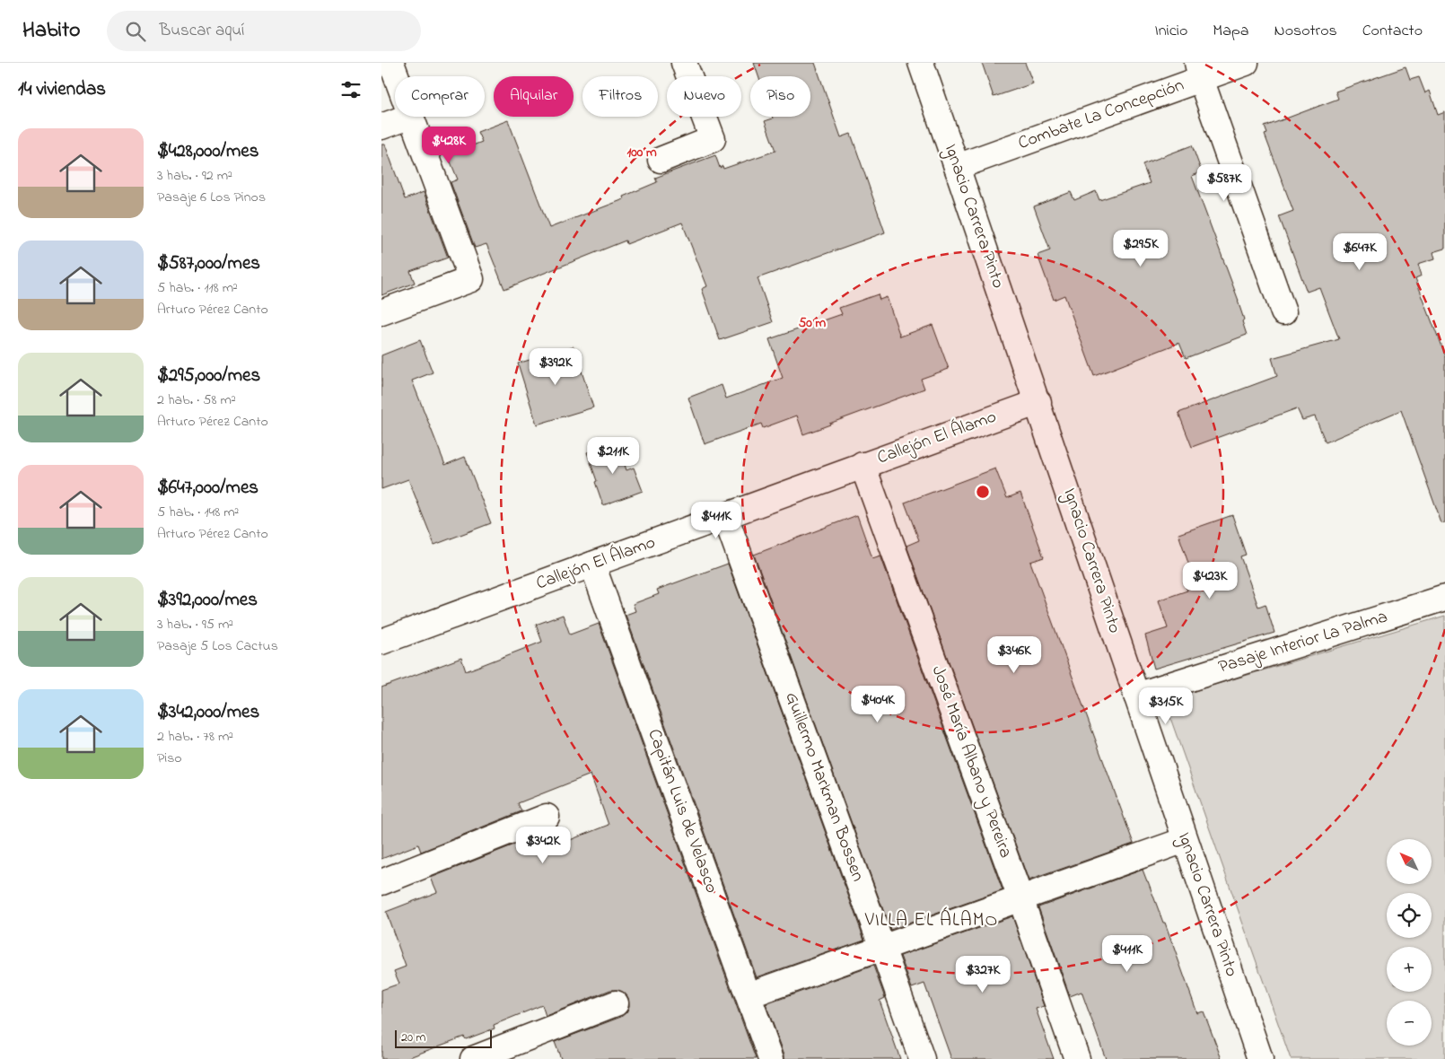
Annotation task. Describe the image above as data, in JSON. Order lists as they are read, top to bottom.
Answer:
{
  "streets": {
    "street": [
      "Combate La Concepción",
      "Ignacio Carrera Pinto",
      "Callejón El Álamo",
      "Pasaje Interior La Palma",
      "José María Albano y Pereira",
      "Guillermo Markman Bossen",
      "Capitán Luis de Velasco"
    ]
  },
  "crossings": [
    ["Combate La Concepción", "Ignacio Carrera Pinto"],
    ["Ignacio Carrera Pinto", "Callejón El Álamo"],
    ["Ignacio Carrera Pinto", "Pasaje Interior La Palma"],
    ["Callejón El Álamo", "José María Albano y Pereira"],
    ["Callejón El Álamo", "Guillermo Markman Bossen"],
    ["Callejón El Álamo", "Capitán Luis de Velasco"]
  ],
  "districts": ["VILLA EL ÁLAMO"],
  "scale_bar": "20 m",
  "north": "top left",
  "page": {
    "header": "Habito",
    "search": "Buscar aquí",
    "nav": [
      "Inicio",
      "Mapa",
      "Nosotros",
      "Contacto"
    ],
    "heading": "14 viviendas",
    "chip": [
      "Comprar",
      "Alquilar",
      "Filtros",
      "Nuevo",
      "Piso"
    ],
    "list": [
      {
        "name": "$428,000/mes",
        "note": "3 hab. · 92 m² · Pasaje 6 Los Pinos"
      },
      {
        "name": "$587,000/mes",
        "note": "5 hab. · 118 m² · Arturo Pérez Canto"
      },
      {
        "name": "$295,000/mes",
        "note": "2 hab. · 58 m² · Arturo Pérez Canto"
      },
      {
        "name": "$647,000/mes",
        "note": "5 hab. · 148 m² · Arturo Pérez Canto"
      },
      {
        "name": "$392,000/mes",
        "note": "3 hab. · 95 m² · Pasaje 5 Los Cactus"
      },
      {
        "name": "$342,000/mes",
        "note": "2 hab. · 78 m² · Piso"
      }
    ],
    "price": [
      "$428K",
      "$587K",
      "$295K",
      "$647K",
      "$392K",
      "$211K",
      "$411K",
      "$423K",
      "$346K",
      "$404K",
      "$315K",
      "$342K",
      "$411K",
      "$327K"
    ],
    "map_buttons": ["+", "−"],
    "scale": "20 m"
  },
  "rings": ["100 m", "50 m"]
}
